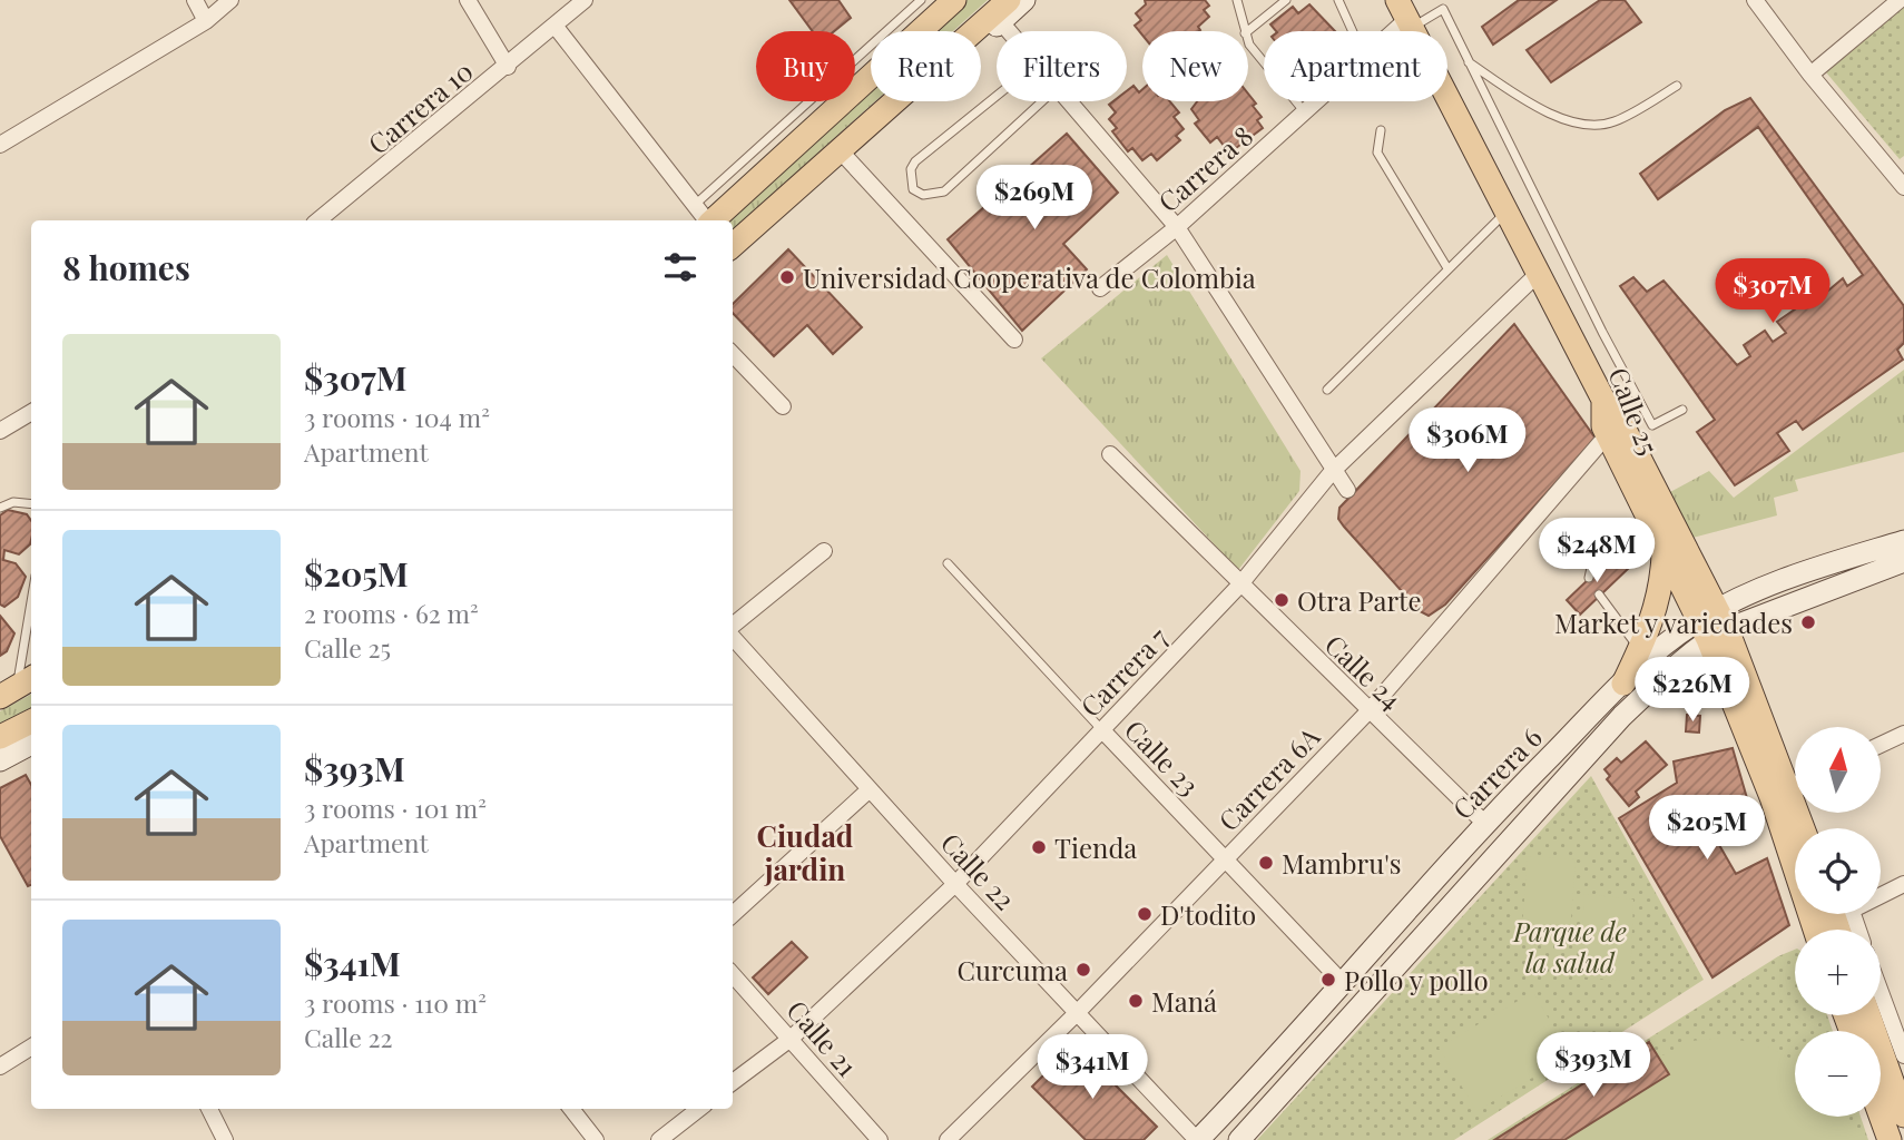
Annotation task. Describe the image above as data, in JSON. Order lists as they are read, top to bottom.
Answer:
{
  "streets": {
    "main road": ["Calle 25", "Carrera 6"],
    "street": [
      "Carrera 10",
      "Carrera 8",
      "Carrera 7",
      "Calle 24",
      "Calle 23",
      "Carrera 6A",
      "Calle 22",
      "Calle 21"
    ]
  },
  "crossings": [
    ["Carrera 8", "Calle 25"],
    ["Calle 25", "Carrera 7"],
    ["Calle 25", "Carrera 6"],
    ["Calle 25", "Carrera 6A"],
    ["Carrera 7", "Calle 24"],
    ["Carrera 7", "Calle 23"],
    ["Carrera 7", "Calle 22"],
    ["Carrera 7", "Calle 21"],
    ["Calle 24", "Carrera 6"],
    ["Calle 24", "Carrera 6A"],
    ["Calle 23", "Carrera 6"],
    ["Calle 23", "Carrera 6A"],
    ["Carrera 6", "Calle 22"],
    ["Carrera 6A", "Calle 22"]
  ],
  "districts": ["Ciudad jardin"],
  "parks": ["Parque de la salud"],
  "places": [
    "Universidad Cooperativa de Colombia",
    "Otra Parte",
    "Market y variedades",
    "Tienda",
    "Mambru's",
    "D'todito",
    "Curcuma",
    "Pollo y pollo",
    "Maná"
  ],
  "north": "top",
  "page": {
    "chip": [
      "Buy",
      "Rent",
      "Filters",
      "New",
      "Apartment"
    ],
    "price": [
      "$269M",
      "$307M",
      "$306M",
      "$248M",
      "$226M",
      "$205M",
      "$393M",
      "$341M"
    ],
    "heading": "8 homes",
    "list": [
      {
        "name": "$307M",
        "note": "3 rooms · 104 m² · Apartment"
      },
      {
        "name": "$205M",
        "note": "2 rooms · 62 m² · Calle 25"
      },
      {
        "name": "$393M",
        "note": "3 rooms · 101 m² · Apartment"
      },
      {
        "name": "$341M",
        "note": "3 rooms · 110 m² · Calle 22"
      }
    ],
    "map_buttons": ["+", "−"]
  }
}
